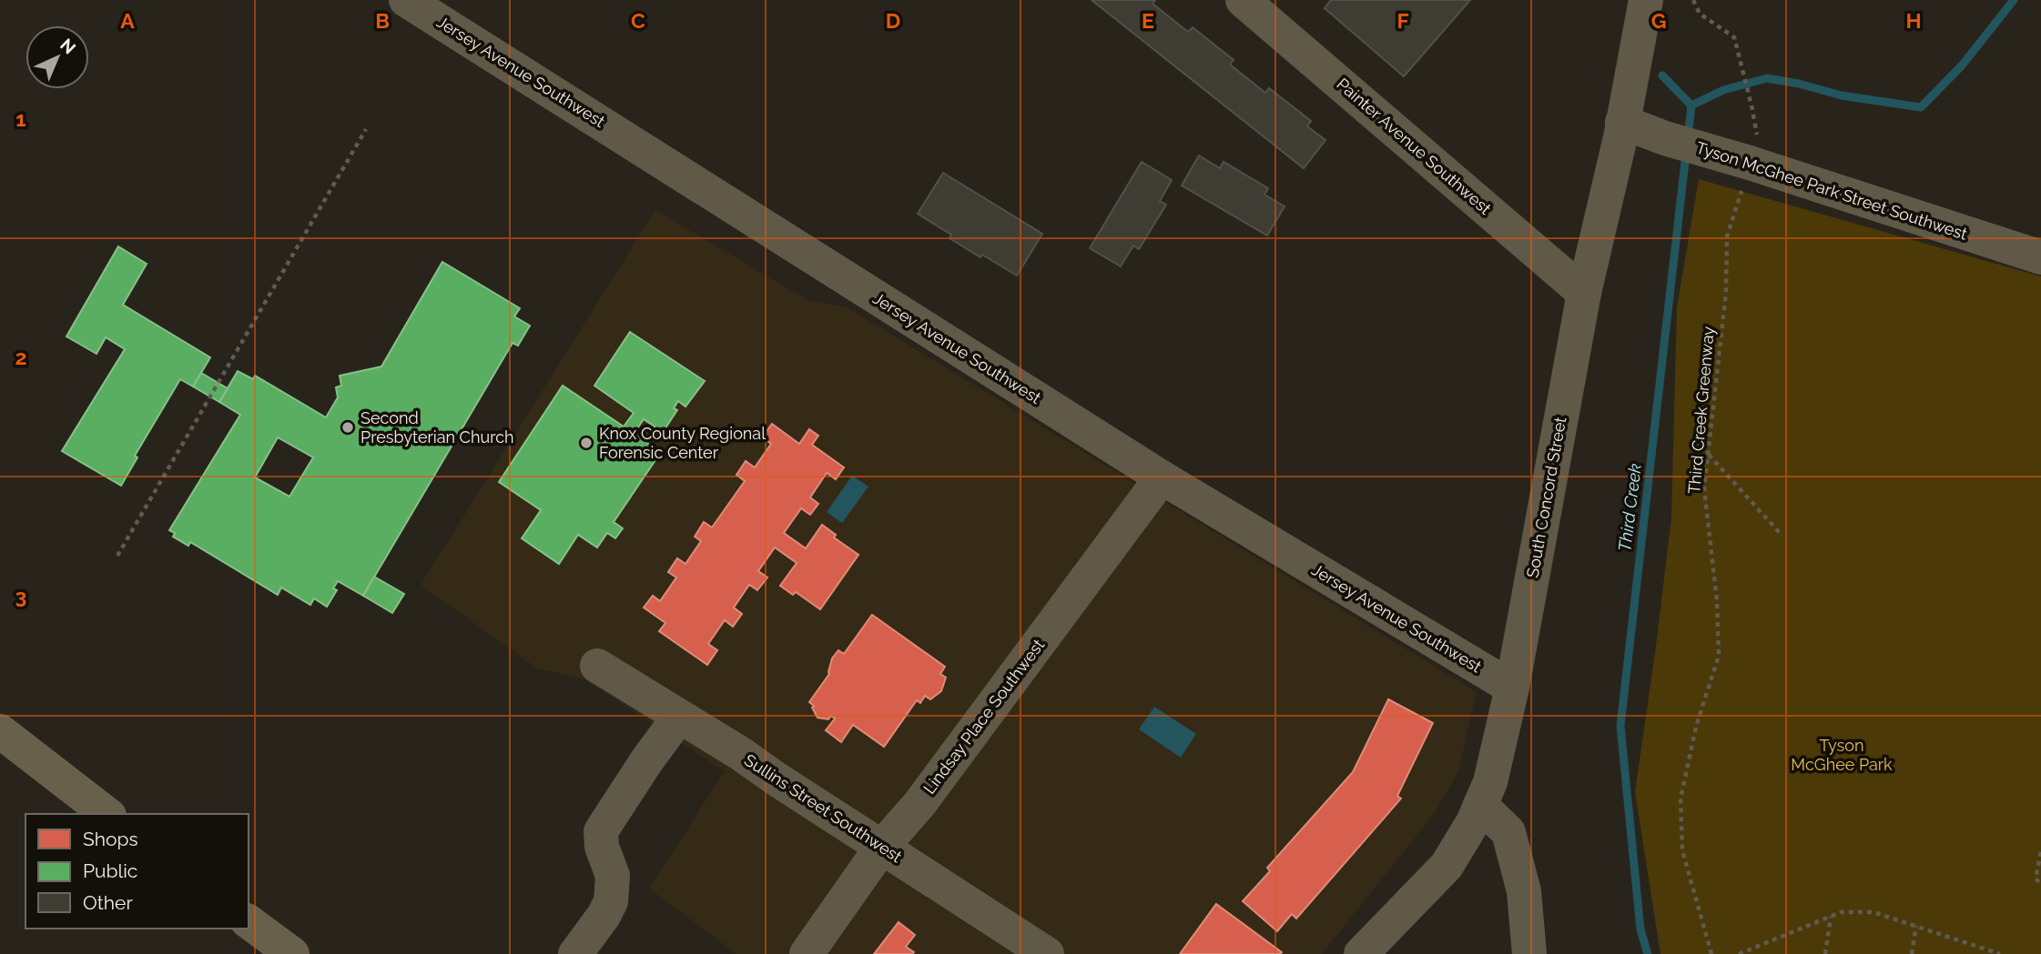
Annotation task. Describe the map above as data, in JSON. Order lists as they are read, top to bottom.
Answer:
{
  "streets": {
    "street": [
      "Jersey Avenue Southwest",
      "Painter Avenue Southwest",
      "Tyson McGhee Park Street Southwest",
      "South Concord Street",
      "Lindsay Place Southwest",
      "Sullins Street Southwest"
    ],
    "path": ["Third Creek Greenway"]
  },
  "crossings": [
    ["Jersey Avenue Southwest", "South Concord Street"],
    ["Jersey Avenue Southwest", "Lindsay Place Southwest"],
    ["Painter Avenue Southwest", "South Concord Street"],
    ["Tyson McGhee Park Street Southwest", "Third Creek Greenway"],
    ["Tyson McGhee Park Street Southwest", "South Concord Street"],
    ["Lindsay Place Southwest", "Sullins Street Southwest"]
  ],
  "water": ["Third Creek"],
  "parks": ["Tyson McGhee Park"],
  "places": ["Second Presbyterian Church", "Knox County Regional Forensic Center"],
  "legend": ["Shops", "Public", "Other"],
  "north": "top right",
  "grid": {
    "columns": [
      "A",
      "B",
      "C",
      "D",
      "E",
      "F",
      "G",
      "H"
    ],
    "rows": ["1", "2", "3"]
  }
}
